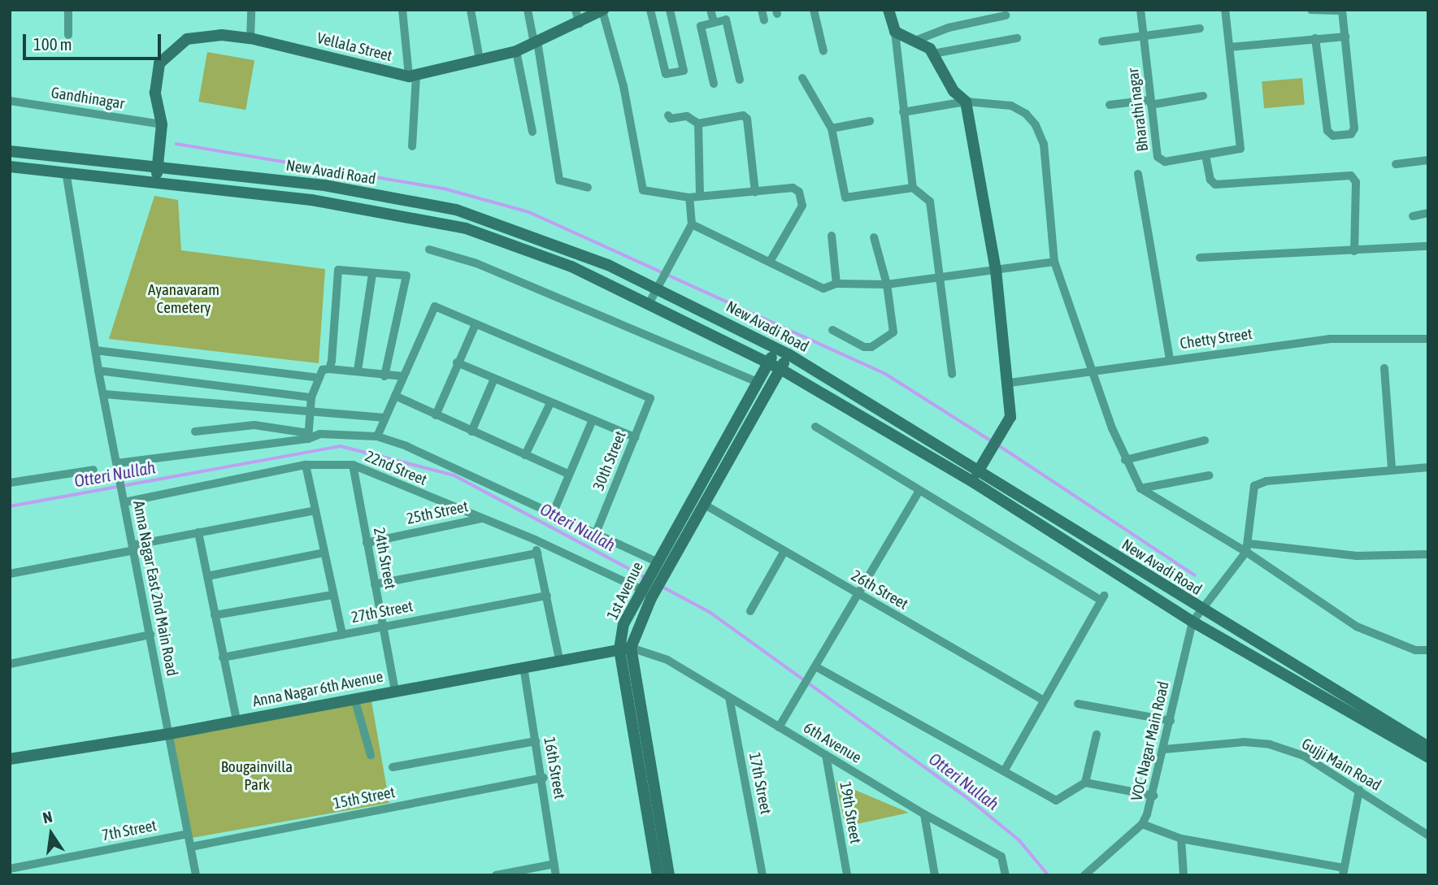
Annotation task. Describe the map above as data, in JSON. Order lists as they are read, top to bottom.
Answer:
{
  "streets": {
    "main road": [
      "Vellala Street",
      "New Avadi Road",
      "1st Avenue",
      "Anna Nagar 6th Avenue"
    ],
    "street": [
      "Gandhinagar",
      "Bharathi nagar",
      "Chetty Street",
      "30th Street",
      "22nd Street",
      "25th Street",
      "24th Street",
      "Anna Nagar East 2nd Main Road",
      "26th Street",
      "27th Street",
      "VOC Nagar Main Road",
      "6th Avenue",
      "Gujji Main Road",
      "16th Street",
      "17th Street",
      "15th Street",
      "19th Street",
      "7th Street"
    ]
  },
  "crossings": [
    ["Vellala Street", "Gandhinagar"],
    ["Vellala Street", "New Avadi Road"],
    ["New Avadi Road", "Anna Nagar East 2nd Main Road"],
    ["New Avadi Road", "1st Avenue"],
    ["New Avadi Road", "VOC Nagar Main Road"],
    ["22nd Street", "25th Street"],
    ["22nd Street", "24th Street"],
    ["22nd Street", "Anna Nagar East 2nd Main Road"],
    ["22nd Street", "1st Avenue"],
    ["25th Street", "24th Street"],
    ["24th Street", "27th Street"],
    ["24th Street", "Anna Nagar 6th Avenue"],
    ["Anna Nagar East 2nd Main Road", "Anna Nagar 6th Avenue"],
    ["Anna Nagar East 2nd Main Road", "15th Street"],
    ["Anna Nagar East 2nd Main Road", "7th Street"],
    ["26th Street", "1st Avenue"],
    ["1st Avenue", "Anna Nagar 6th Avenue"],
    ["1st Avenue", "6th Avenue"],
    ["Anna Nagar 6th Avenue", "6th Avenue"],
    ["Anna Nagar 6th Avenue", "16th Street"],
    ["VOC Nagar Main Road", "Gujji Main Road"],
    ["6th Avenue", "17th Street"],
    ["6th Avenue", "19th Street"],
    ["16th Street", "15th Street"]
  ],
  "water": ["Otteri Nullah"],
  "parks": ["Ayanavaram Cemetery", "Bougainvilla Park"],
  "scale_bar": "100 m",
  "north": "top"
}
